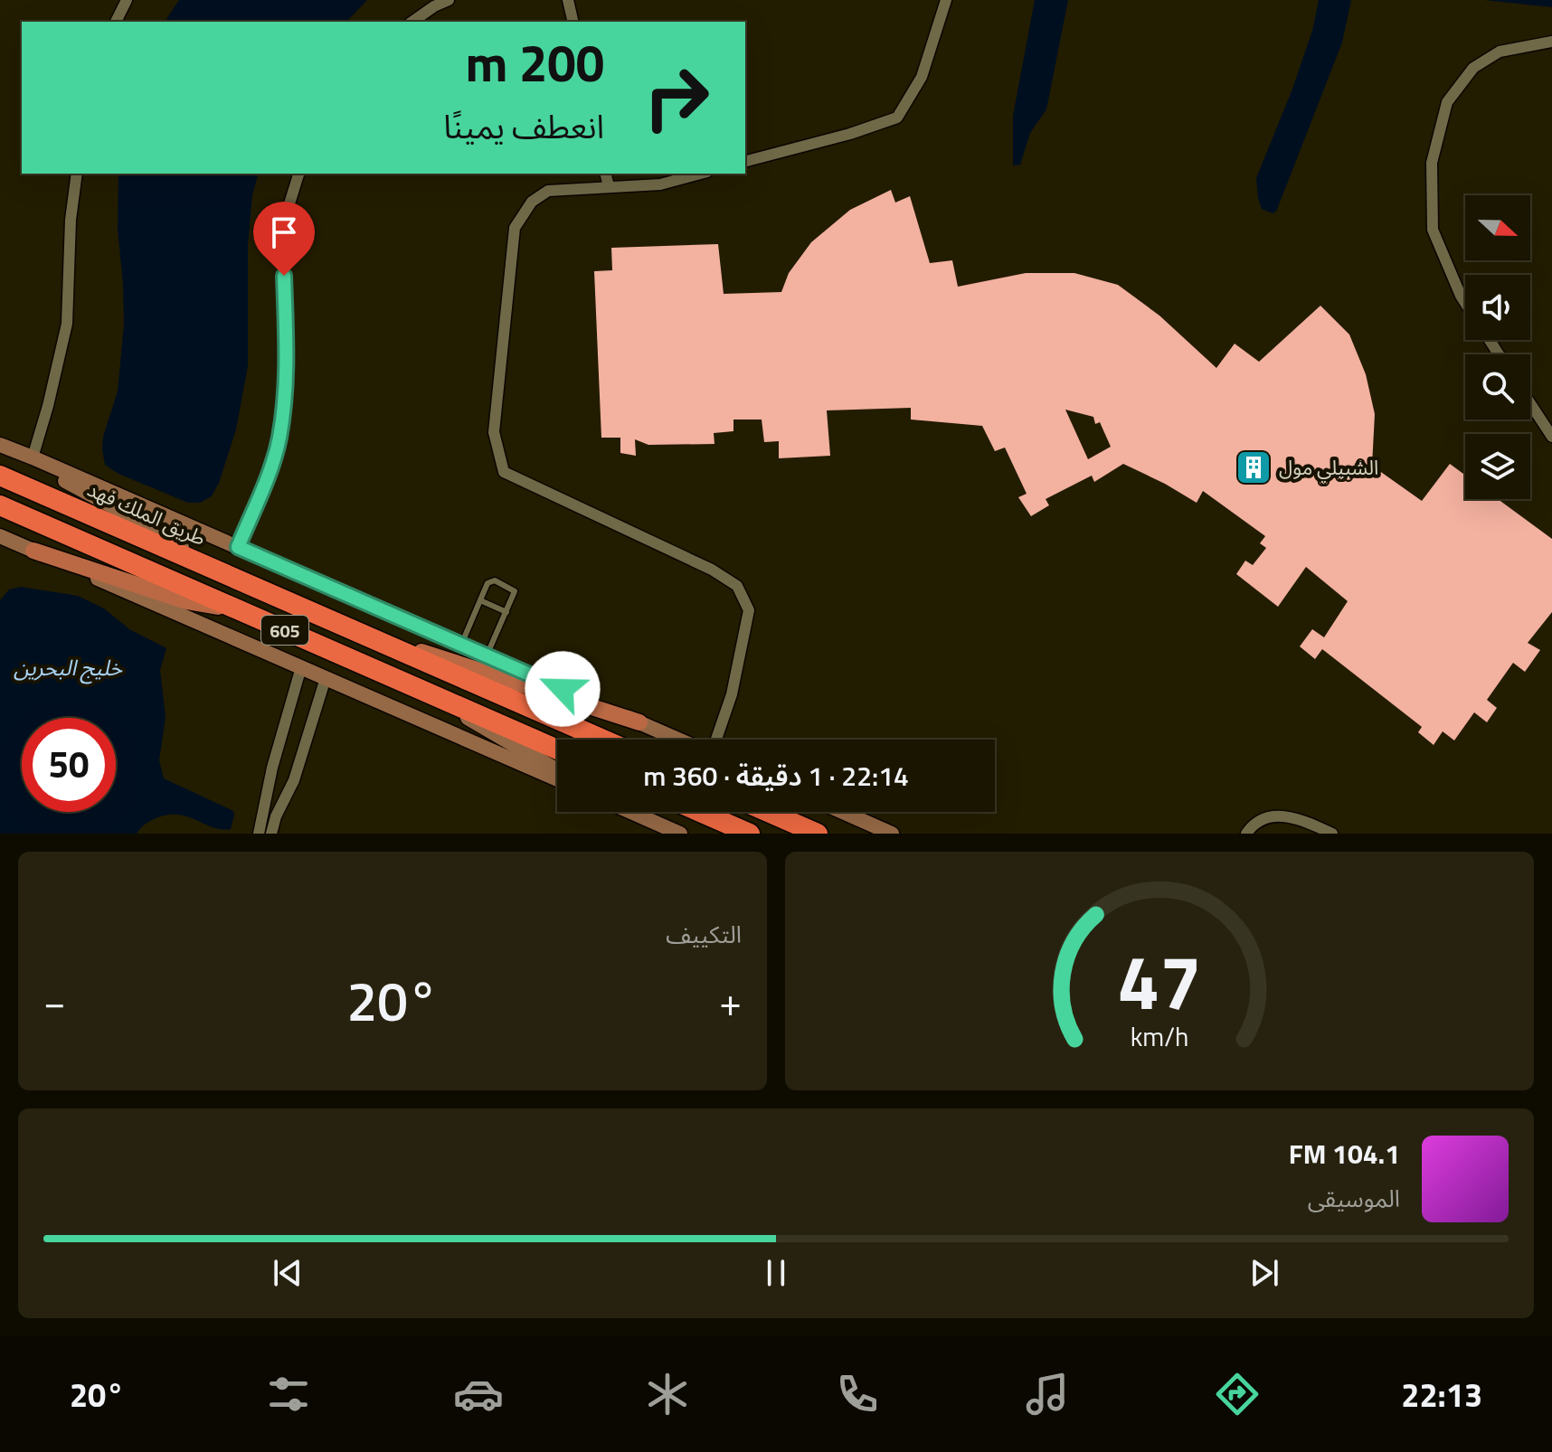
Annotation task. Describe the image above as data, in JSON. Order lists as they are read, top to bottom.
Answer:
{
  "streets": {
    "highway": ["طريق الملك فهد", "605"]
  },
  "water": ["خليج البحرين"],
  "places": {
    "building": ["الشبيلي مول"]
  },
  "north": "right",
  "page": {
    "turn": ["200 m", "انعطف يمينًا"],
    "limit": "50",
    "trip": "22:14 · 1 دقيقة · 360 m",
    "tile": "التكييف",
    "heat": ["−", "20°", "+"],
    "song": ["104.1 FM", "الموسيقى"],
    "tabs": ["22:13", "20°"],
    "gauge": ["47", "km/h"]
  }
}
